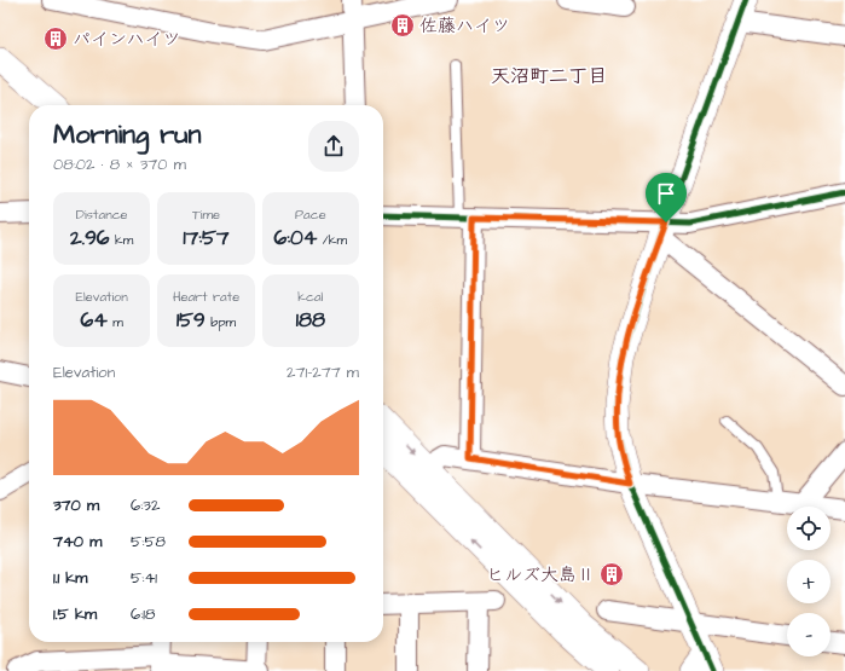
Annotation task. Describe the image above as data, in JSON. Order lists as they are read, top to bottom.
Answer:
{
  "districts": ["天沼町二丁目"],
  "places": {
    "building": ["佐藤ハイツ", "パインハイツ", "ヒルズ大島Ⅱ"]
  },
  "page": {
    "heading": ["Morning run", "08:02 · 8 × 370 m"],
    "stats": [
      ["Distance", "2.96 km"],
      ["Time", "17:57"],
      ["Pace", "6:04 /km"],
      ["Elevation", "64 m"],
      ["Heart rate", "159 bpm"],
      ["kcal", "188"]
    ],
    "chart": ["Elevation", "271–277 m"],
    "list": [
      {
        "name": "370 m",
        "note": "6:32"
      },
      {
        "name": "740 m",
        "note": "5:58"
      },
      {
        "name": "1.1 km",
        "note": "5:41"
      },
      {
        "name": "1.5 km",
        "note": "6:18"
      }
    ],
    "map_buttons": ["+", "−"]
  }
}
